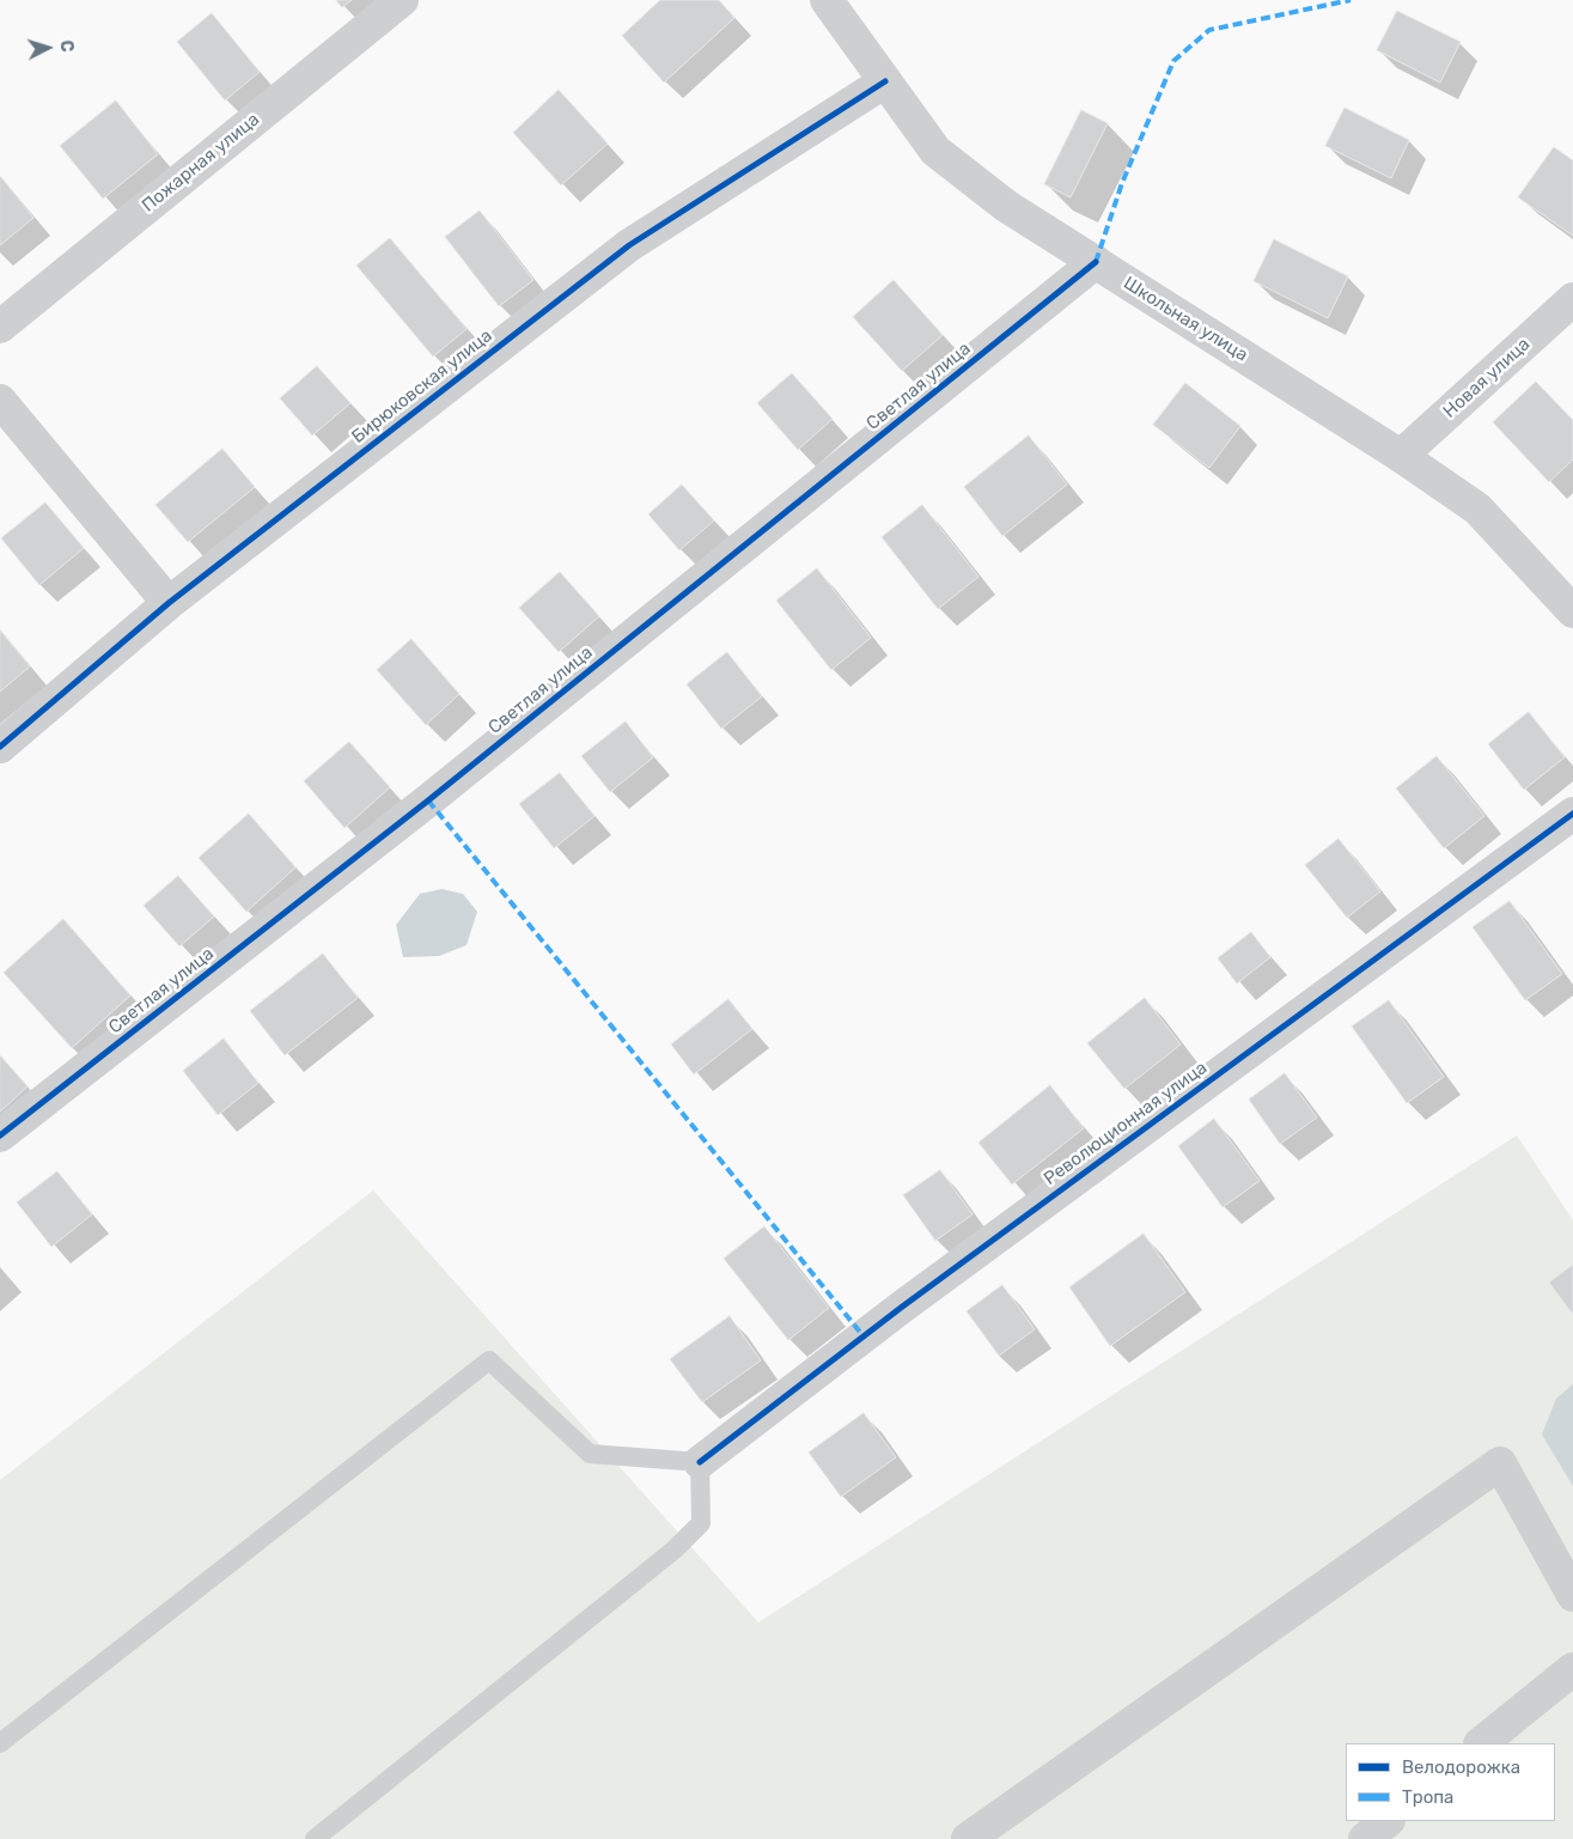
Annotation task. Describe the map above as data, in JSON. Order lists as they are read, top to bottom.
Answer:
{
  "streets": {
    "street": [
      "Пожарная улица",
      "Школьная улица",
      "Новая улица",
      "Бирюковская улица",
      "Светлая улица",
      "Революционная улица"
    ]
  },
  "crossings": [
    ["Школьная улица", "Новая улица"],
    ["Школьная улица", "Бирюковская улица"],
    ["Школьная улица", "Светлая улица"]
  ],
  "legend": ["Велодорожка", "Тропа"],
  "north": "right"
}
